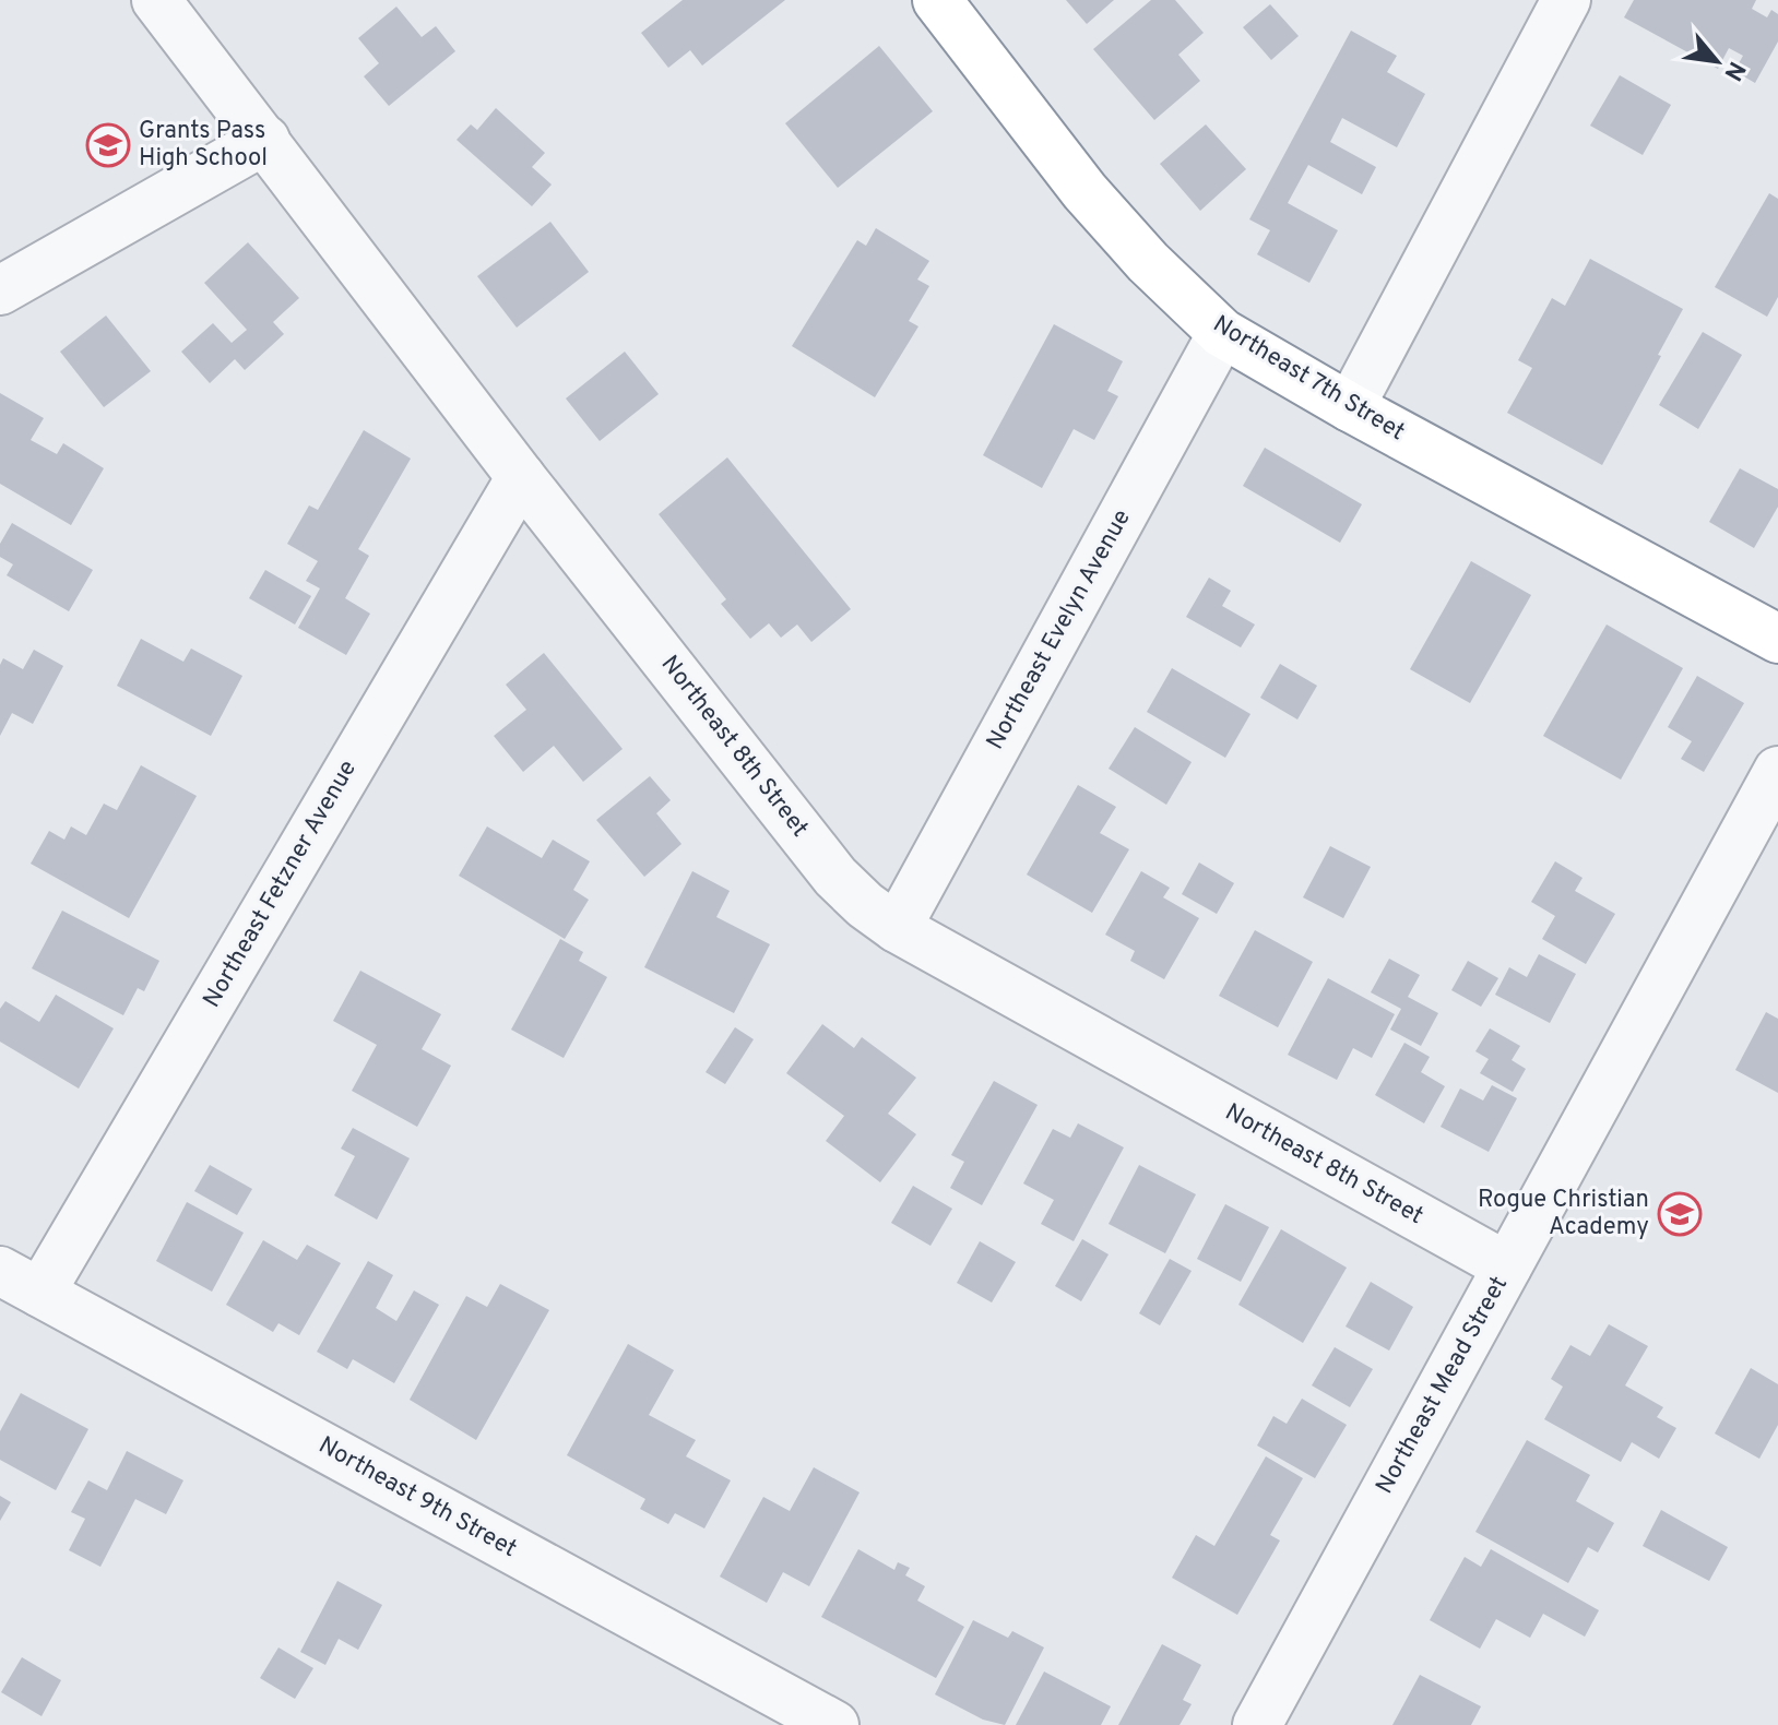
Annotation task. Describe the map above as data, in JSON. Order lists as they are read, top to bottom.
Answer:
{
  "streets": {
    "highway": ["Northeast 7th Street"],
    "street": [
      "Northeast Evelyn Avenue",
      "Northeast 8th Street",
      "Northeast Fetzner Avenue",
      "Northeast Mead Street",
      "Northeast 9th Street"
    ]
  },
  "crossings": [
    ["Northeast 7th Street", "Northeast Evelyn Avenue"],
    ["Northeast Evelyn Avenue", "Northeast 8th Street"],
    ["Northeast 8th Street", "Northeast Fetzner Avenue"],
    ["Northeast 8th Street", "Northeast Mead Street"],
    ["Northeast Fetzner Avenue", "Northeast 9th Street"]
  ],
  "places": {
    "school or university": ["Grants Pass High School", "Rogue Christian Academy"]
  },
  "north": "bottom right"
}
